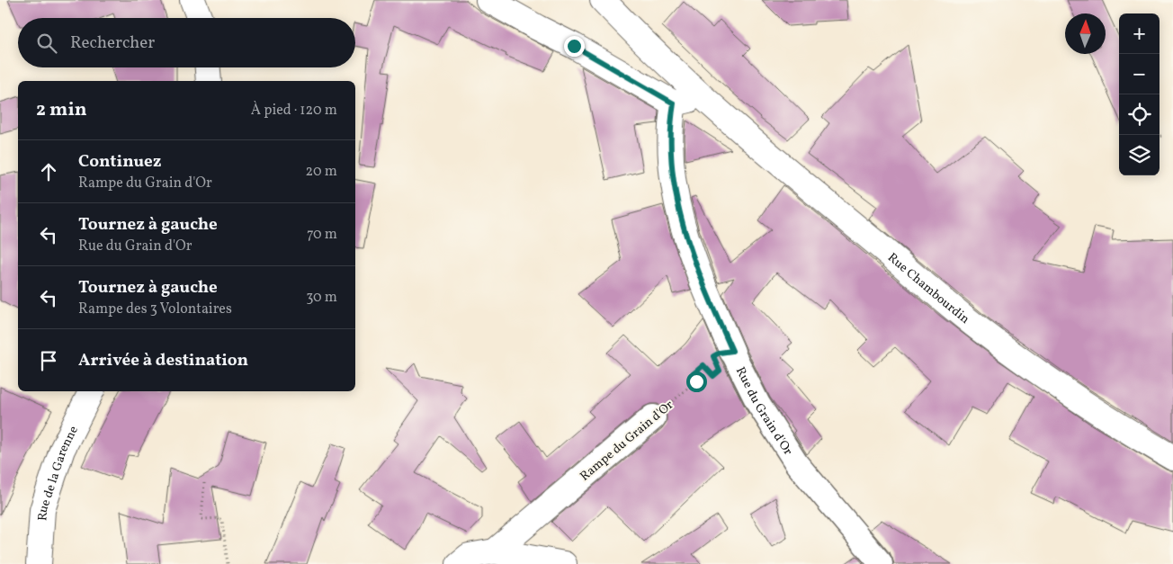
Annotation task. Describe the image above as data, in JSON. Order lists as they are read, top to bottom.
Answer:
{
  "streets": {
    "street": [
      "Rue Chambourdin",
      "Rue du Grain d'Or",
      "Rampe du Grain d'Or",
      "Rue de la Garenne"
    ]
  },
  "crossings": [
    ["Rue du Grain d'Or", "Rampe du Grain d'Or"]
  ],
  "north": "top",
  "page": {
    "map_buttons": ["+", "−"],
    "search": "Rechercher",
    "heading": ["2 min", "À pied · 120 m"],
    "list": [
      ["Continuez", "Rampe du Grain d'Or", "20 m"],
      ["Tournez à gauche", "Rue du Grain d'Or", "70 m"],
      ["Tournez à gauche", "Rampe des 3 Volontaires", "30 m"],
      "Arrivée à destination"
    ]
  }
}
